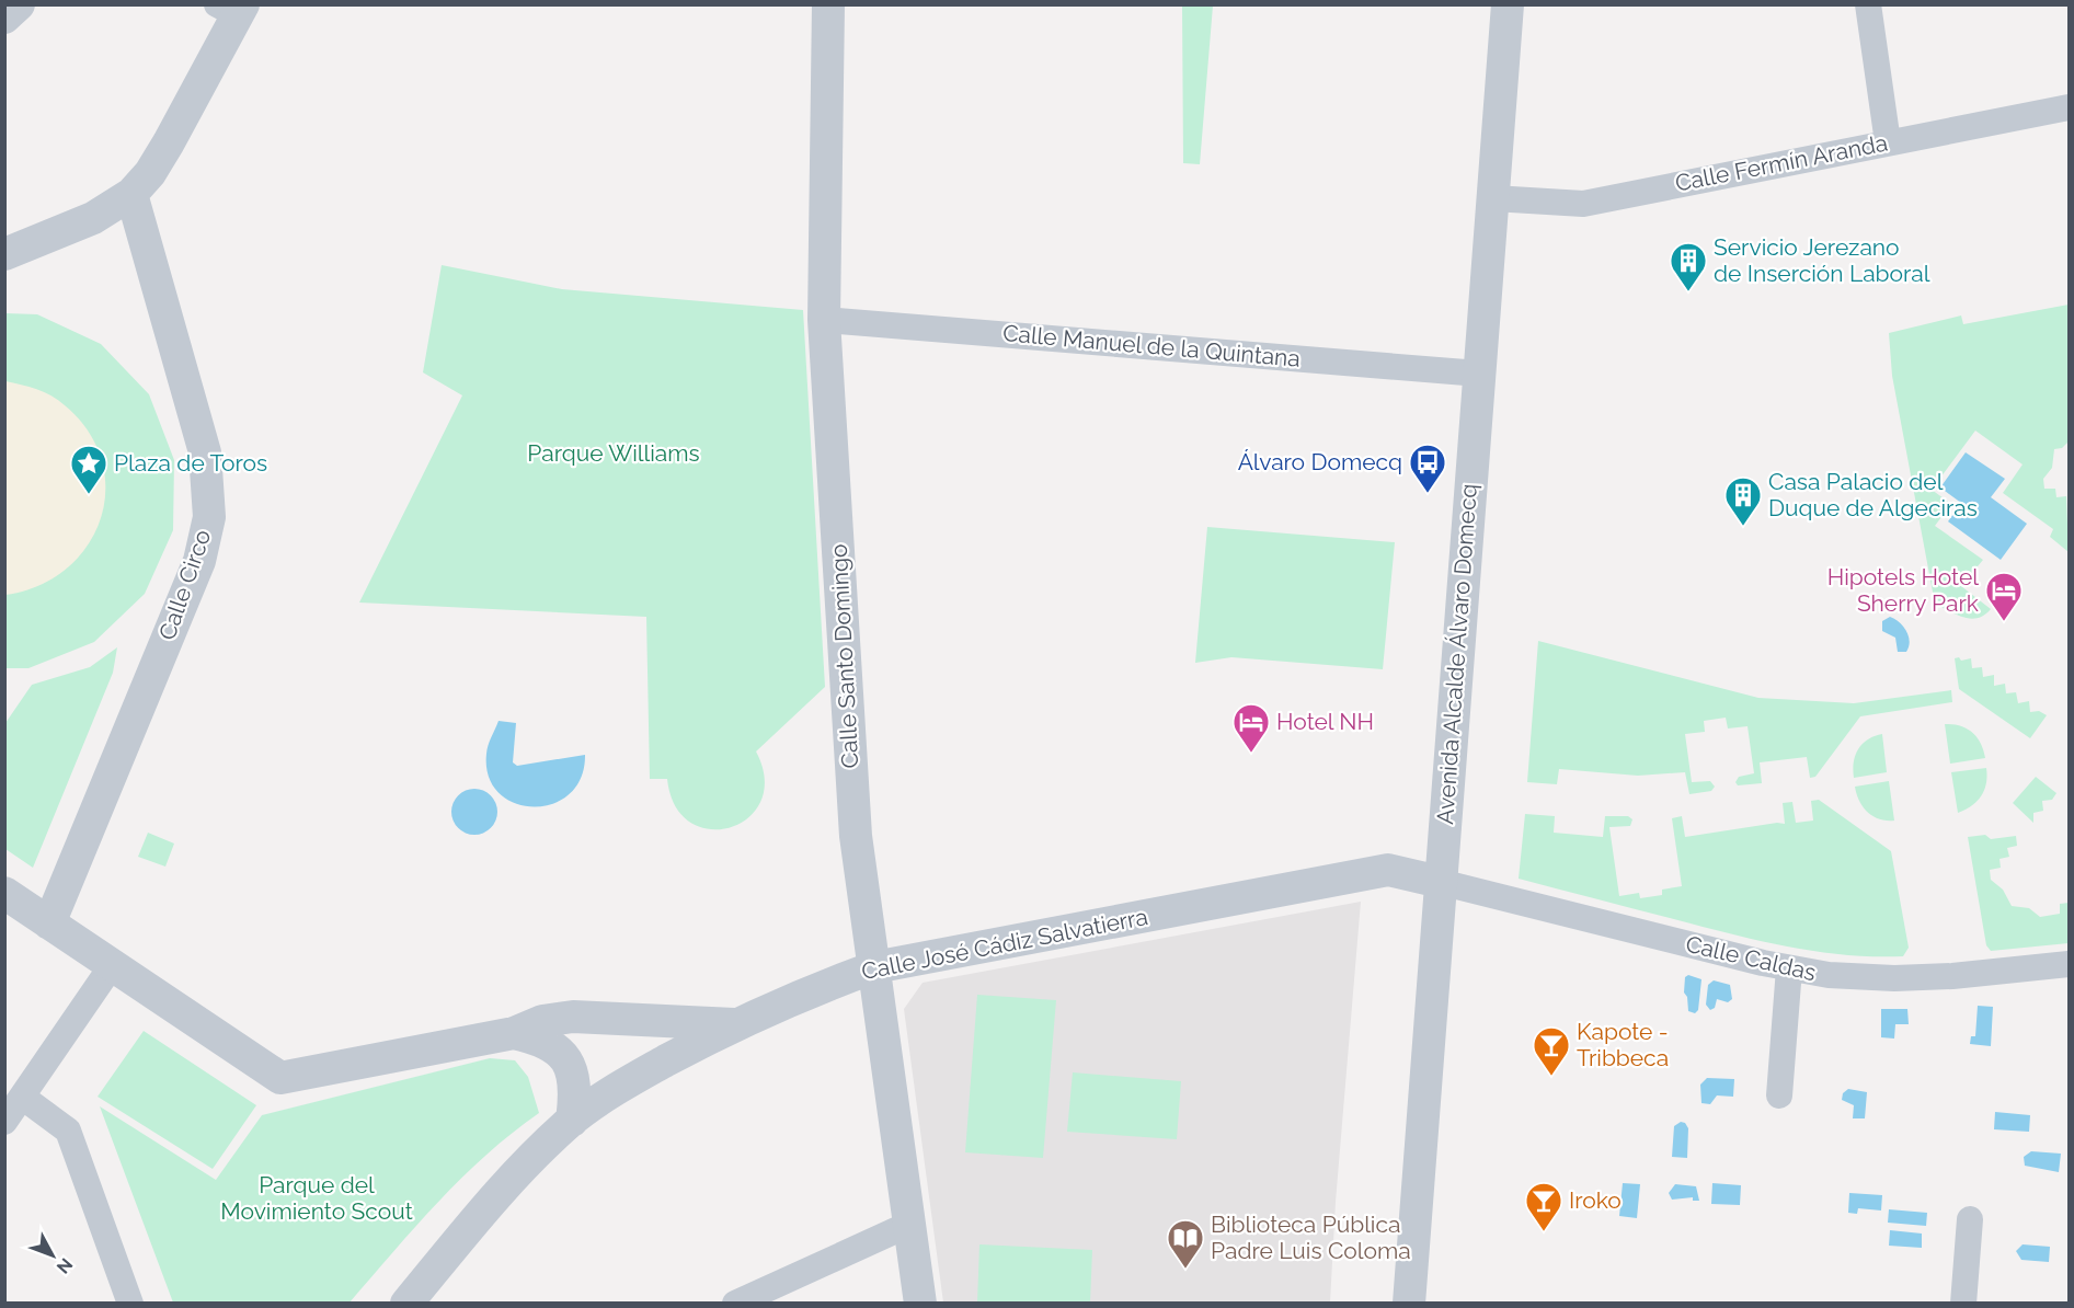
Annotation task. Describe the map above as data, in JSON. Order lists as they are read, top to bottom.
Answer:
{
  "streets": {
    "street": [
      "Calle Fermín Aranda",
      "Calle Manuel de la Quintana",
      "Calle Circo",
      "Avenida Alcalde Álvaro Domecq",
      "Calle Santo Domingo",
      "Calle José Cádiz Salvatierra",
      "Calle Caldas"
    ]
  },
  "crossings": [
    ["Calle Fermín Aranda", "Avenida Alcalde Álvaro Domecq"],
    ["Calle Manuel de la Quintana", "Avenida Alcalde Álvaro Domecq"],
    ["Calle Manuel de la Quintana", "Calle Santo Domingo"],
    ["Avenida Alcalde Álvaro Domecq", "Calle José Cádiz Salvatierra"],
    ["Avenida Alcalde Álvaro Domecq", "Calle Caldas"],
    ["Calle Santo Domingo", "Calle José Cádiz Salvatierra"],
    ["Calle José Cádiz Salvatierra", "Calle Caldas"]
  ],
  "parks": ["Parque Williams", "Parque del Movimiento Scout"],
  "places": {
    "building": ["Servicio Jerezano de Inserción Laboral", "Casa Palacio del Duque de Algeciras"],
    "bus stop": ["Álvaro Domecq"],
    "place": ["Plaza de Toros"],
    "hotel": ["Hipotels Hotel Sherry Park", "Hotel NH"],
    "bar": ["Kapote - Tribbeca", "Iroko"],
    "library": ["Biblioteca Pública Padre Luis Coloma"]
  },
  "north": "bottom right"
}
